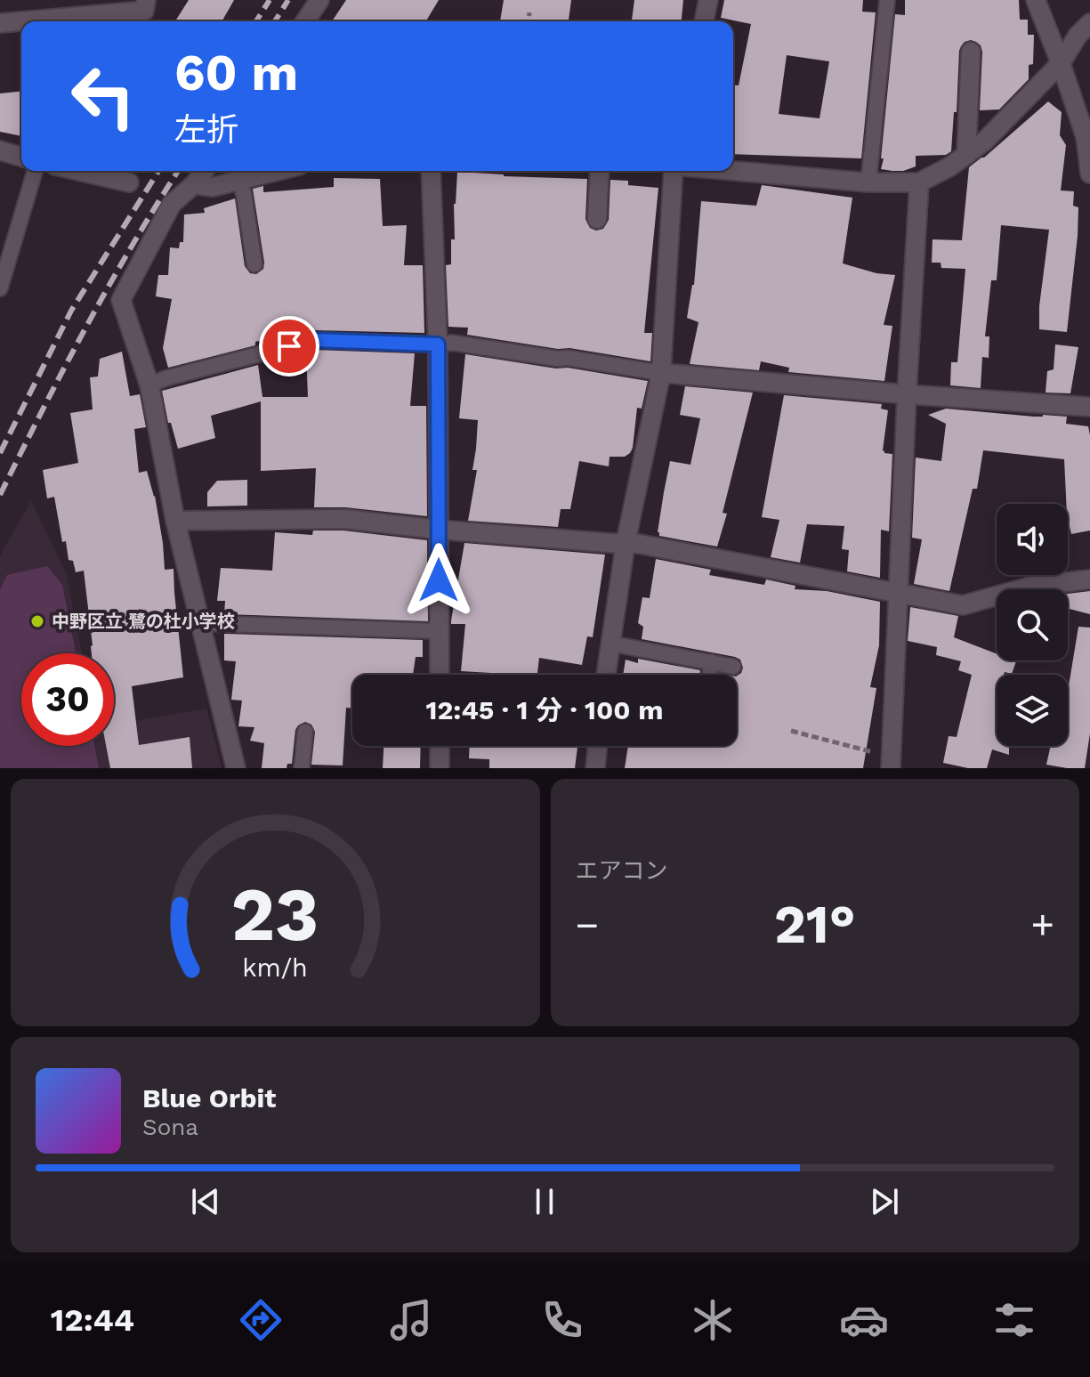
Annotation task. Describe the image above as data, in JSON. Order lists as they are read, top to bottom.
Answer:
{
  "places": ["中野区立 鷺の杜小学校"],
  "page": {
    "turn": ["60 m", "左折"],
    "limit": "30",
    "trip": "12:45 · 1 分 · 100 m",
    "tile": "エアコン",
    "heat": ["−", "21°", "+"],
    "song": ["Blue Orbit", "Sona"],
    "tabs": "12:44",
    "gauge": ["23", "km/h"]
  }
}
